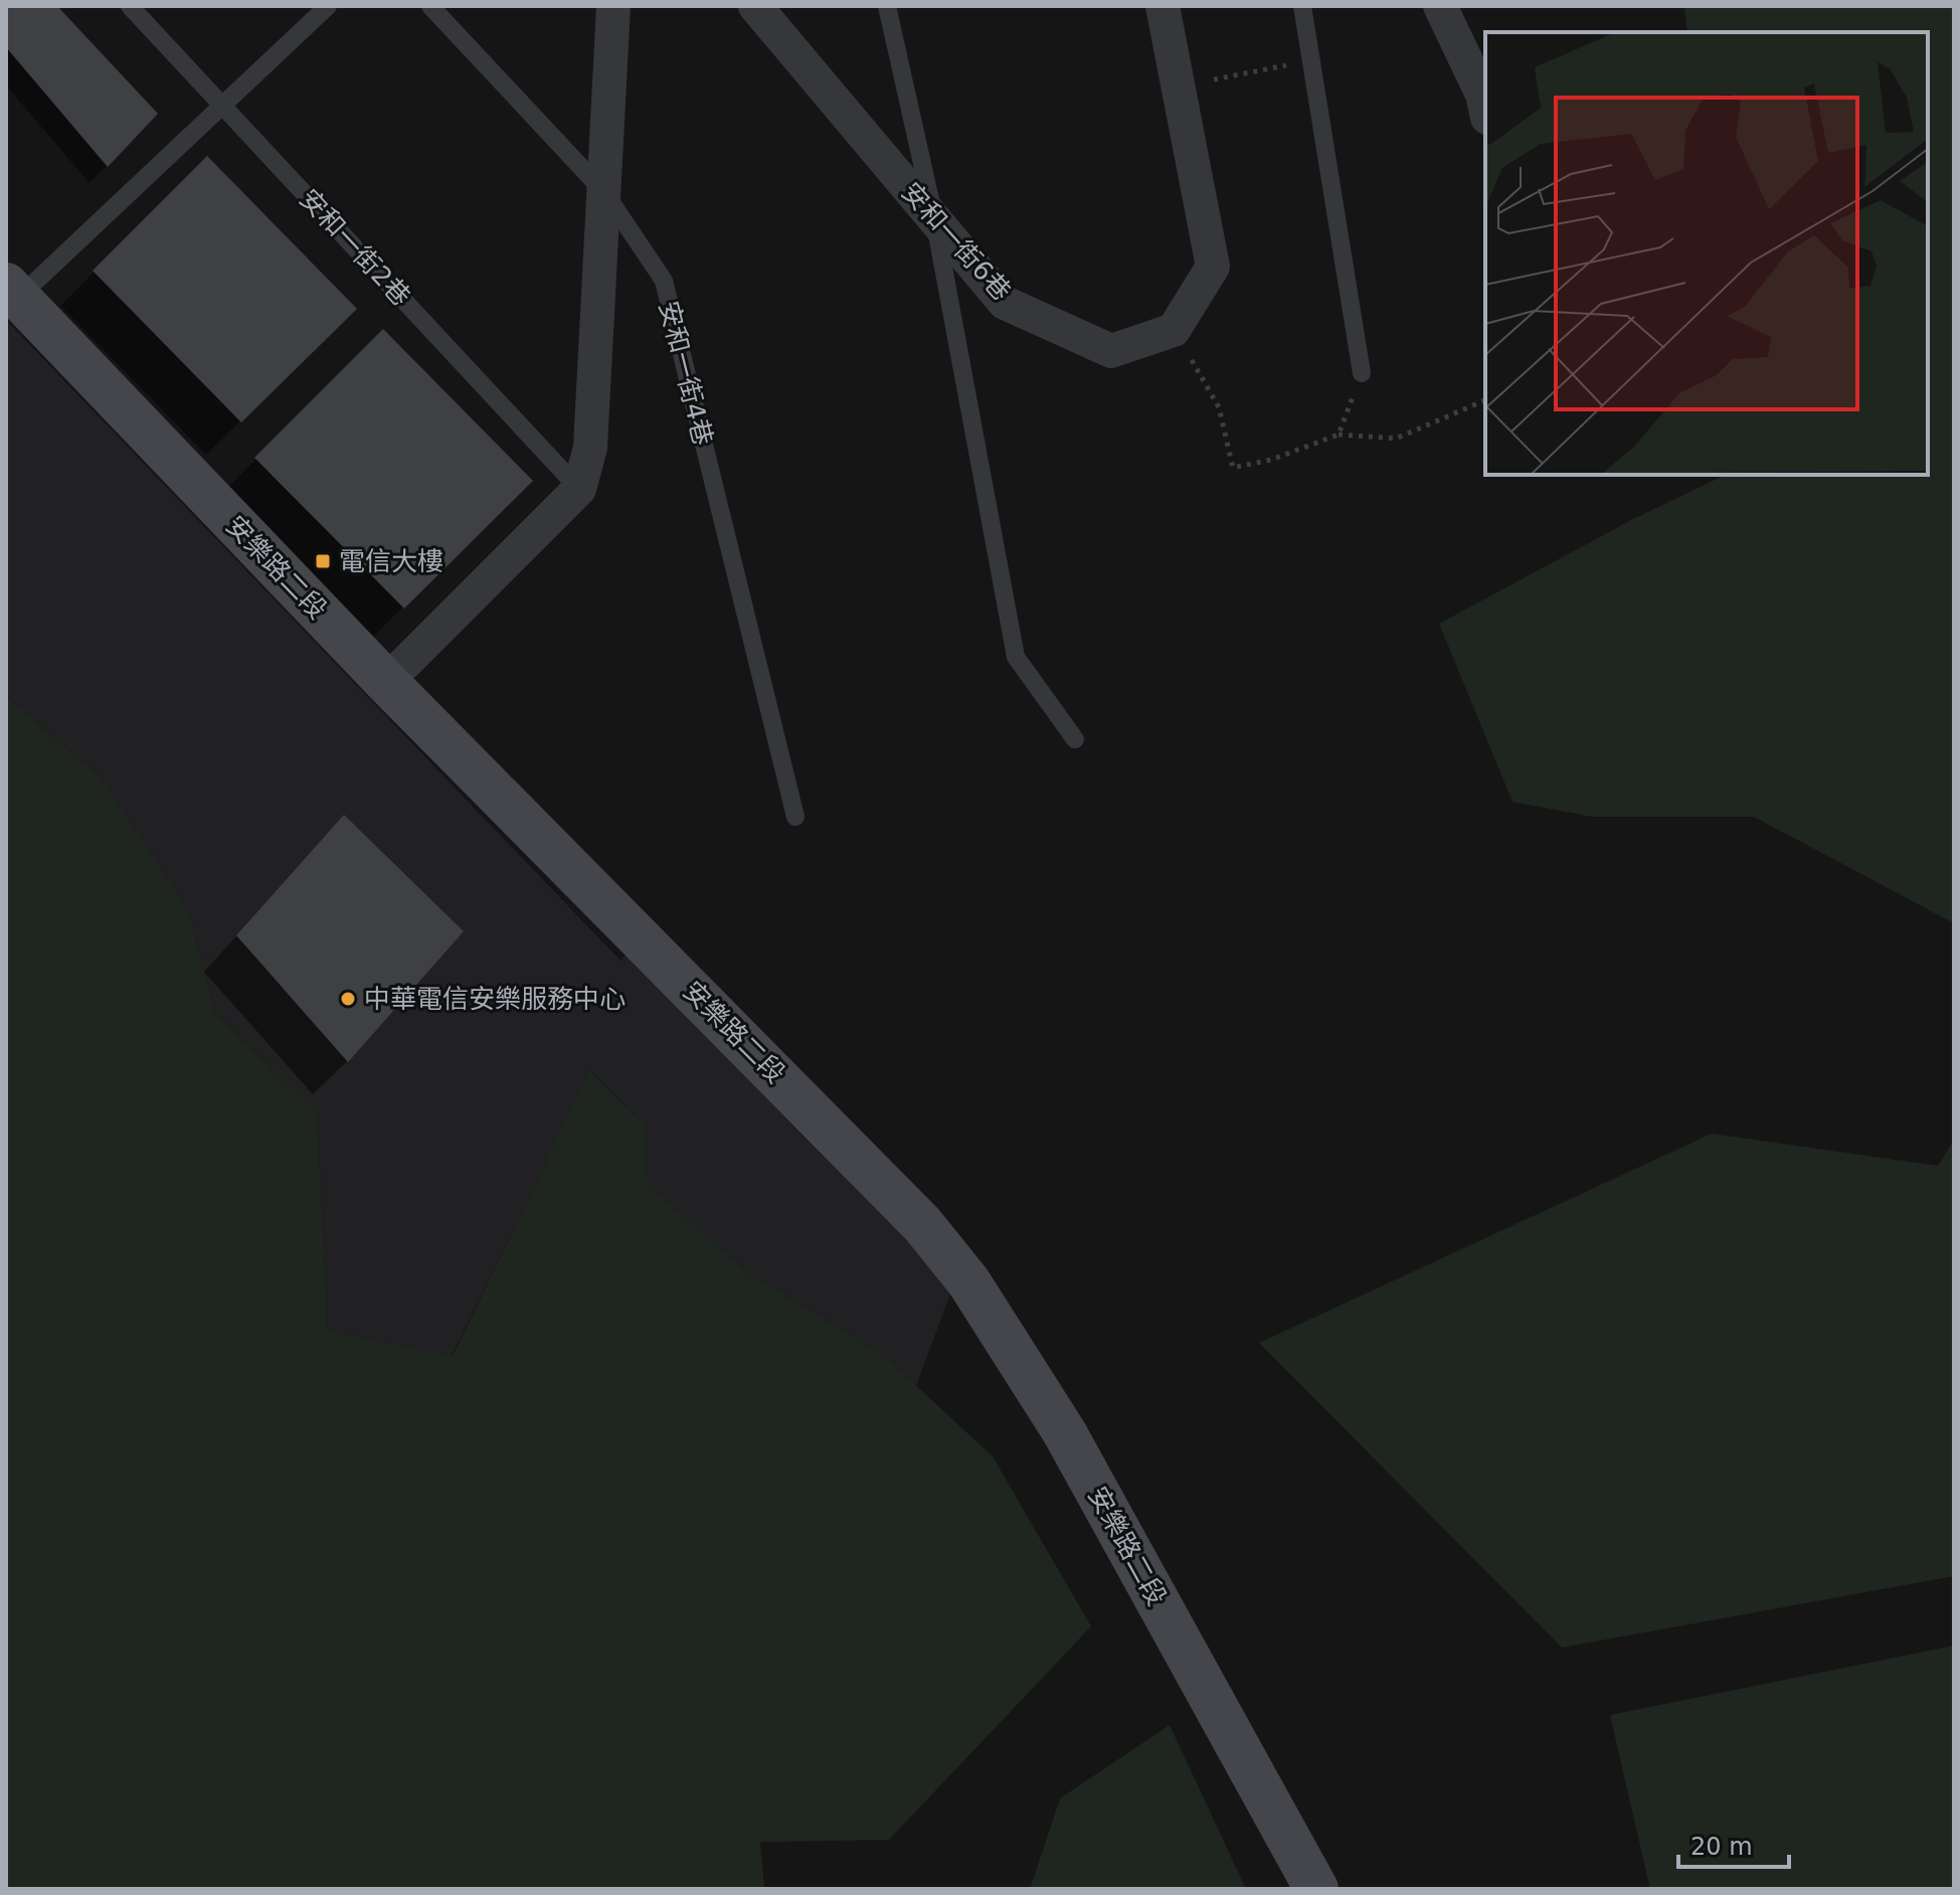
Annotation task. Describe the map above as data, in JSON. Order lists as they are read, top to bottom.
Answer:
{
  "streets": {
    "street": ["安和一街6巷", "安樂路二段"],
    "lane": ["安和一街2巷", "安和一街4巷"]
  },
  "places": {
    "transit": ["電信大樓"],
    "other": ["中華電信安樂服務中心"]
  },
  "scale_bar": "20 m"
}
